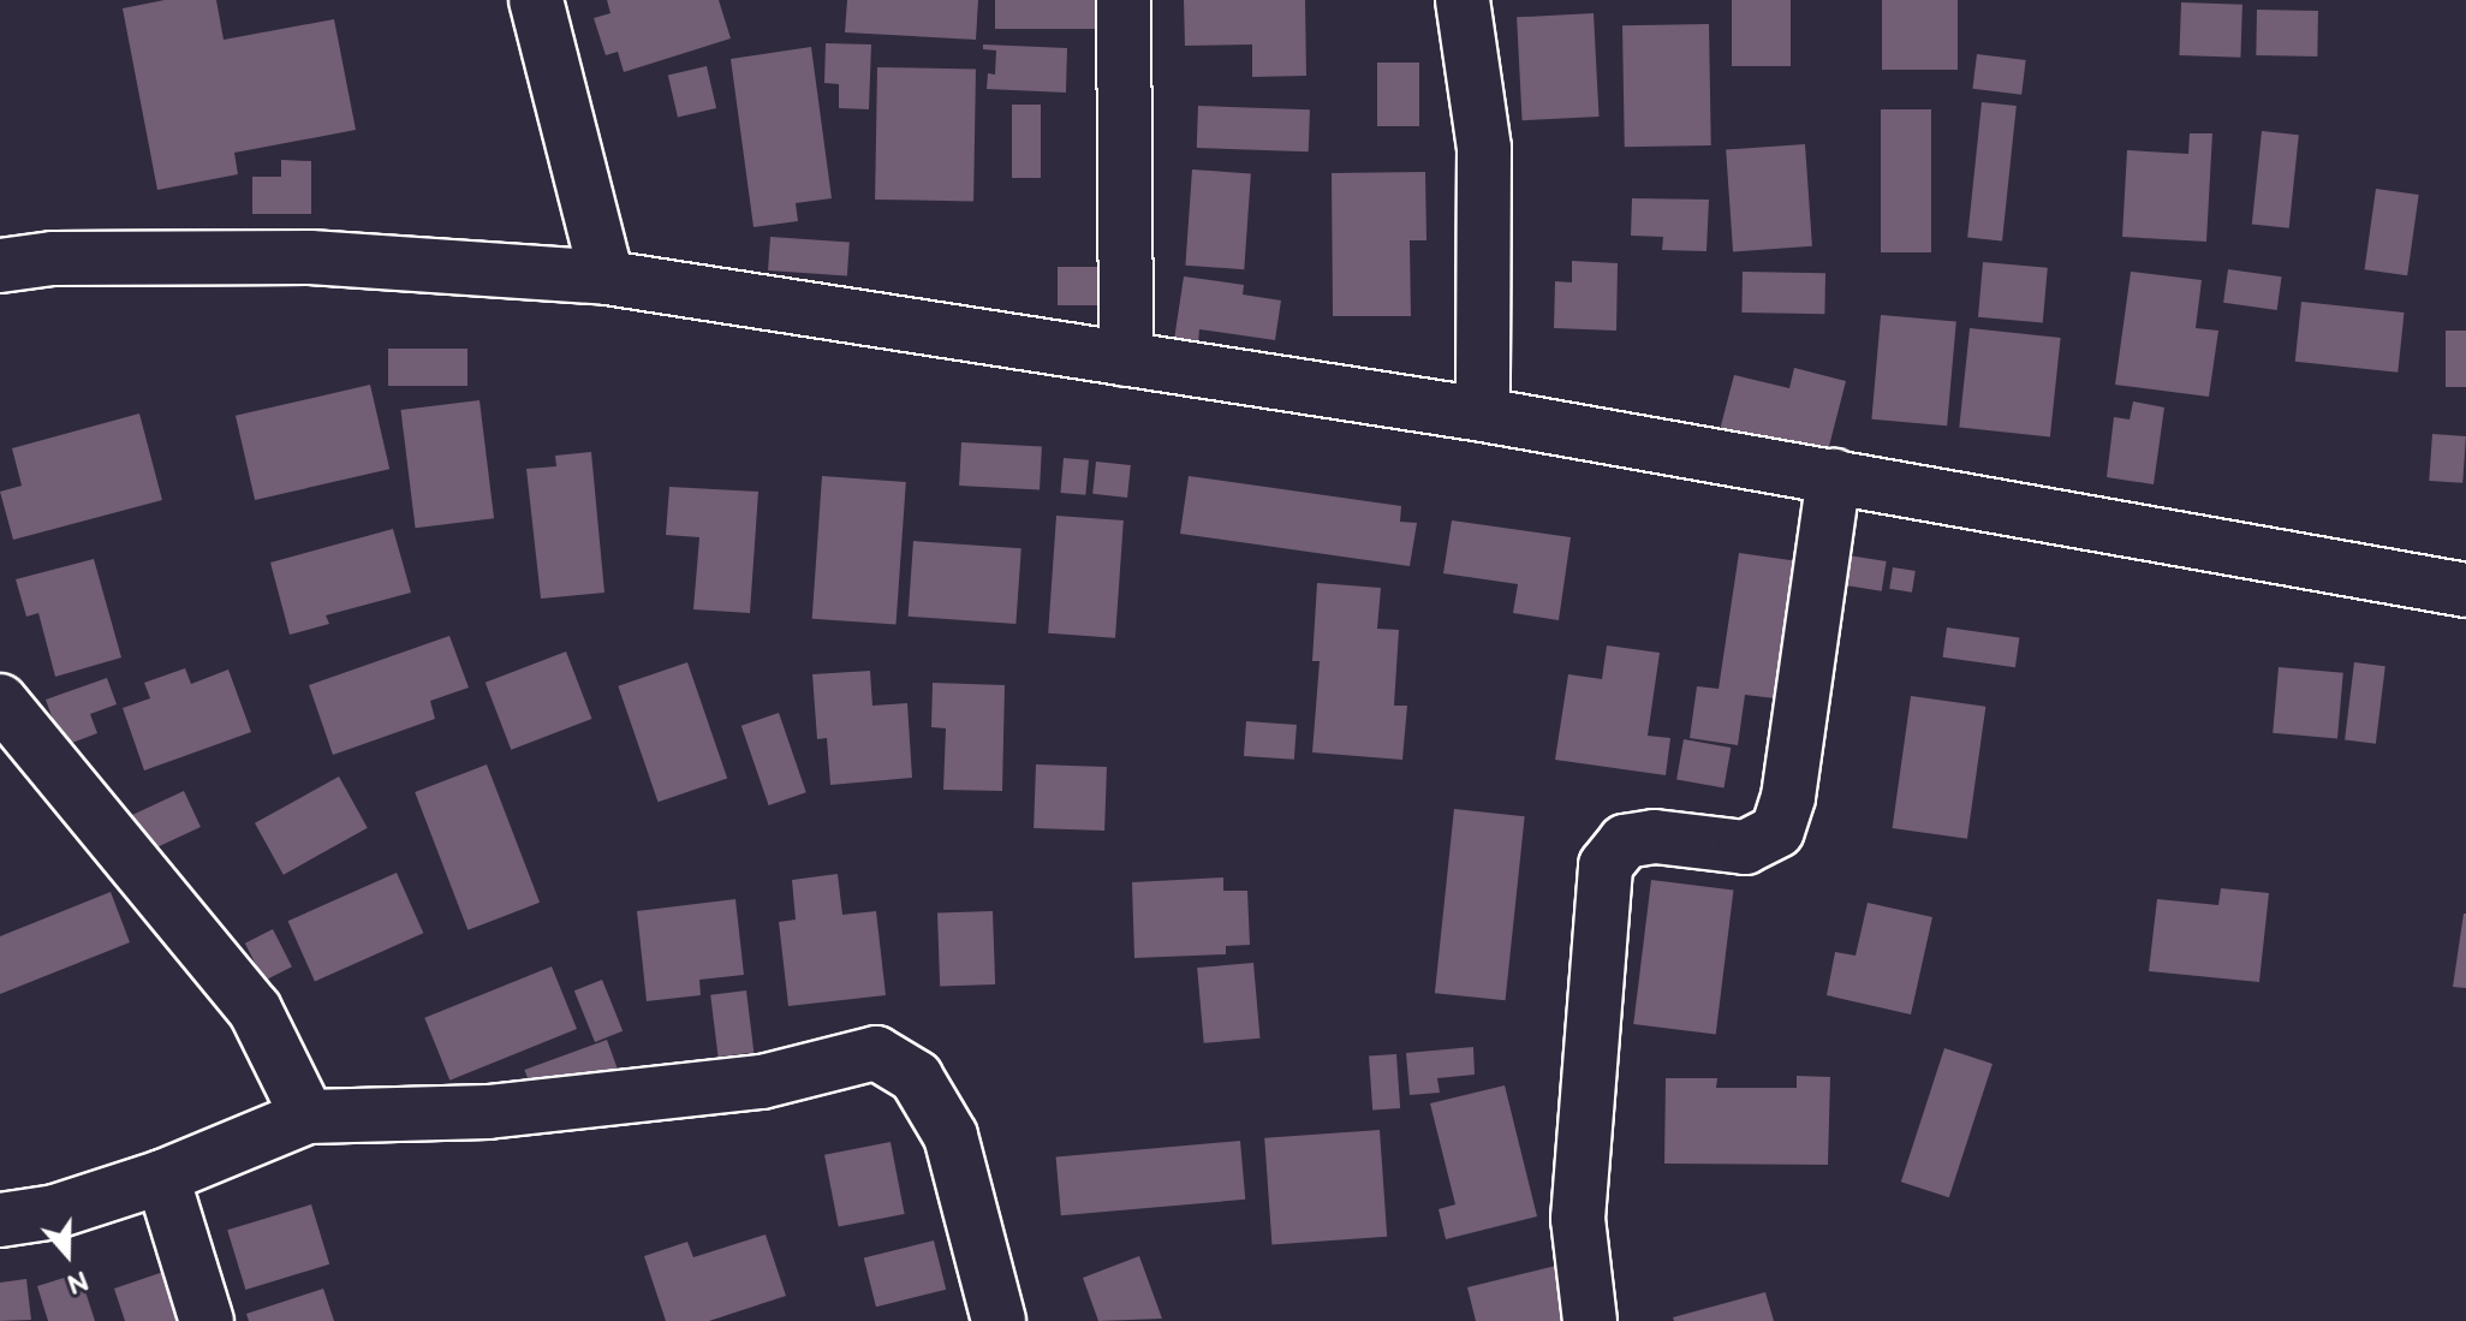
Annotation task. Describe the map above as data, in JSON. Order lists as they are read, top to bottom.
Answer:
{
  "north": "bottom"
}
